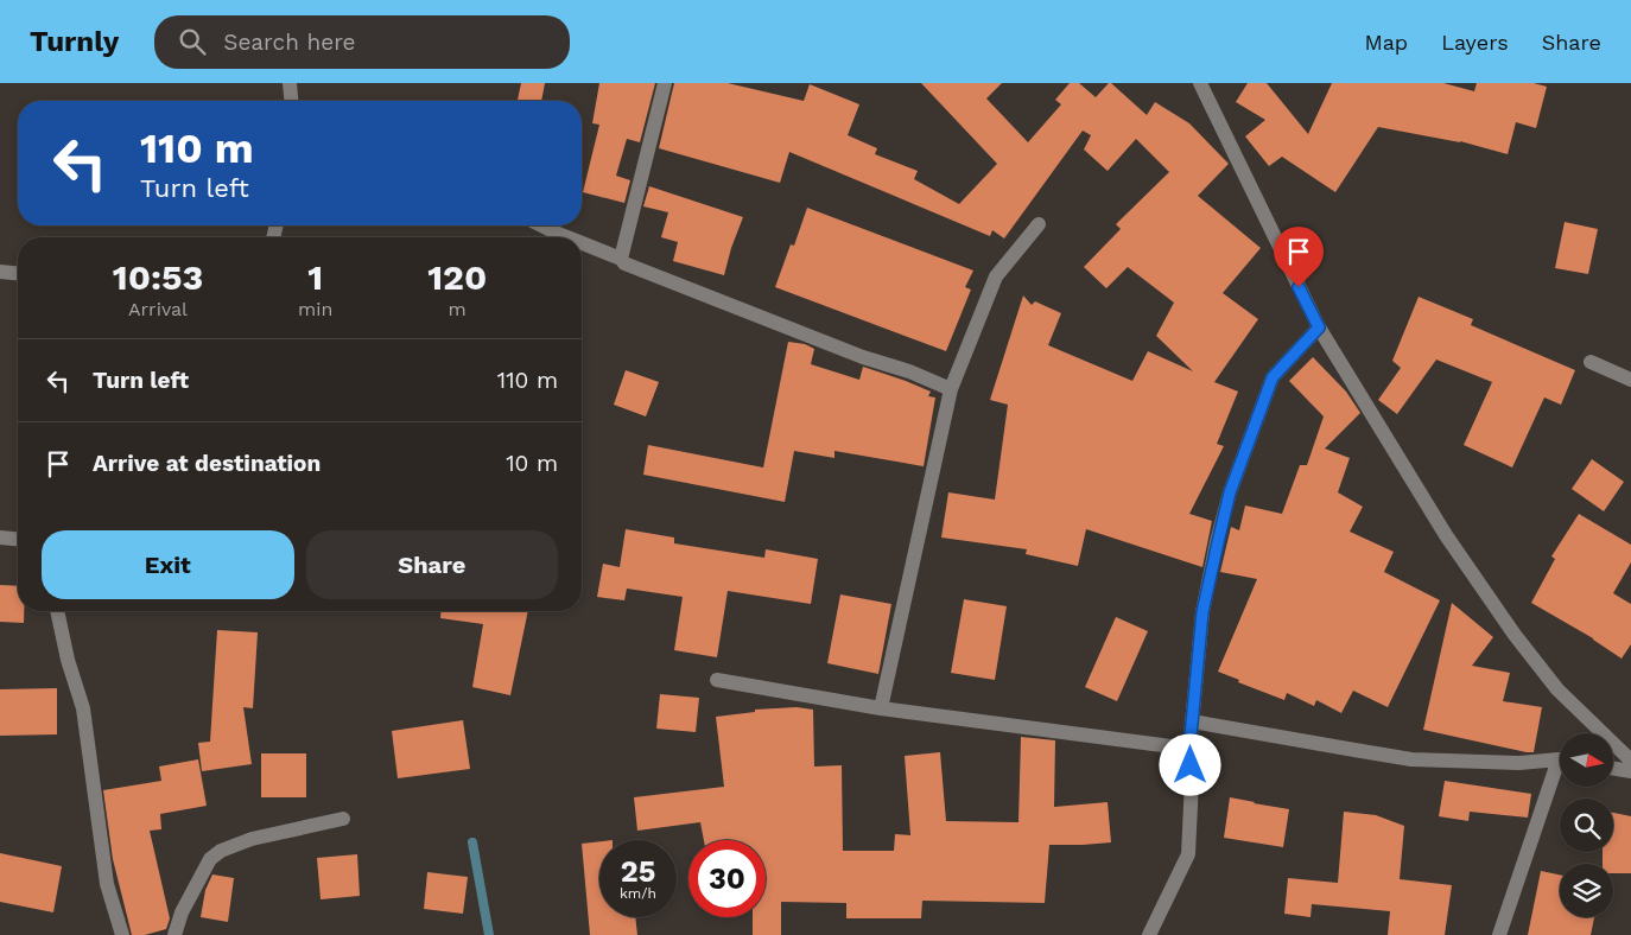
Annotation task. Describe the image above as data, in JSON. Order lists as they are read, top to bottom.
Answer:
{
  "north": "right",
  "page": {
    "header": "Turnly",
    "search": "Search here",
    "nav": ["Map", "Layers", "Share"],
    "turn": ["110 m", "Turn left"],
    "eta": [
      "10:53",
      "Arrival",
      "1",
      "min",
      "120",
      "m"
    ],
    "list": [
      {
        "name": "Turn left",
        "value": "110 m"
      },
      {
        "name": "Arrive at destination",
        "value": "10 m"
      }
    ],
    "buttons": ["Exit", "Share"],
    "speed": "25 km/h",
    "limit": "30"
  }
}
